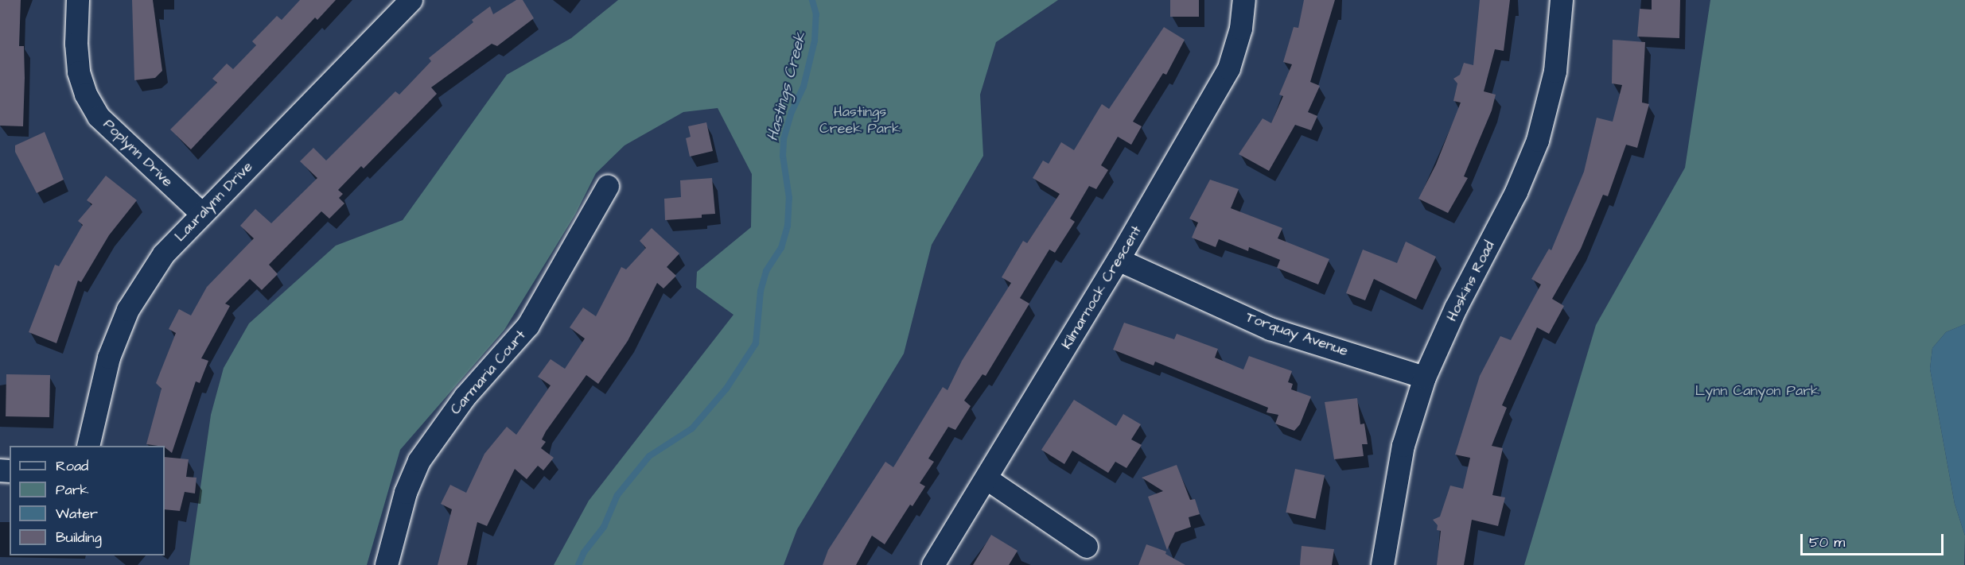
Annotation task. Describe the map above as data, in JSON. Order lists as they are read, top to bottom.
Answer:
{
  "streets": {
    "street": [
      "Poplynn Drive",
      "Lauralynn Drive",
      "Hoskins Road",
      "Kilmarnock Crescent",
      "Torquay Avenue",
      "Carmaria Court"
    ]
  },
  "crossings": [
    ["Poplynn Drive", "Lauralynn Drive"],
    ["Hoskins Road", "Torquay Avenue"],
    ["Kilmarnock Crescent", "Torquay Avenue"]
  ],
  "water": ["Hastings Creek"],
  "parks": ["Hastings Creek Park", "Lynn Canyon Park"],
  "legend": [
    "Road",
    "Park",
    "Water",
    "Building"
  ],
  "scale_bar": "50 m"
}
